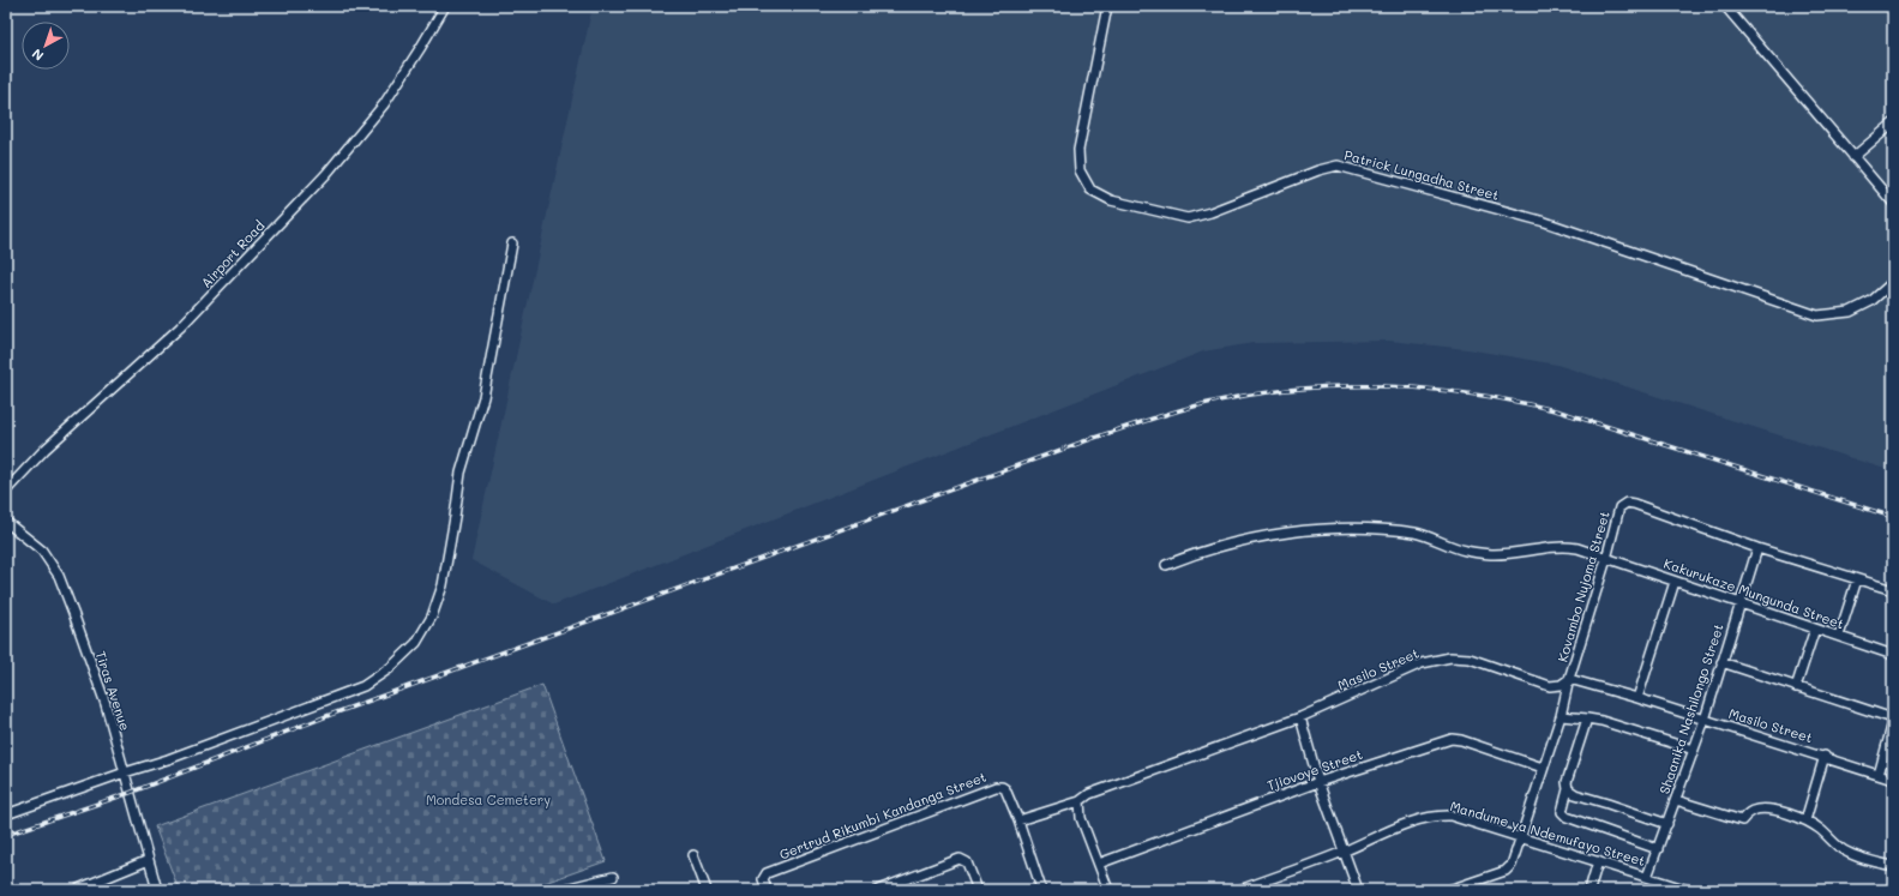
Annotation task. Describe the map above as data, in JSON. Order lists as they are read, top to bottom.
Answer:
{
  "streets": {
    "street": [
      "Patrick Lungadha Street",
      "Airport Road",
      "Kovambo Nujoma Street",
      "Kakurukaze Mungunda Street",
      "Masilo Street",
      "Tiras Avenue",
      "Shaanika Nashilongo Street",
      "Tjiovoye Street",
      "Gertrud Rikumbi Kandanga Street",
      "Mandume ya Ndemufayo Street"
    ]
  },
  "crossings": [
    ["Kovambo Nujoma Street", "Kakurukaze Mungunda Street"],
    ["Kovambo Nujoma Street", "Masilo Street"],
    ["Kovambo Nujoma Street", "Shaanika Nashilongo Street"],
    ["Kovambo Nujoma Street", "Tjiovoye Street"],
    ["Kovambo Nujoma Street", "Mandume ya Ndemufayo Street"],
    ["Kakurukaze Mungunda Street", "Shaanika Nashilongo Street"],
    ["Masilo Street", "Shaanika Nashilongo Street"],
    ["Masilo Street", "Gertrud Rikumbi Kandanga Street"],
    ["Shaanika Nashilongo Street", "Mandume ya Ndemufayo Street"]
  ],
  "parks": ["Mondesa Cemetery"],
  "north": "bottom left"
}
